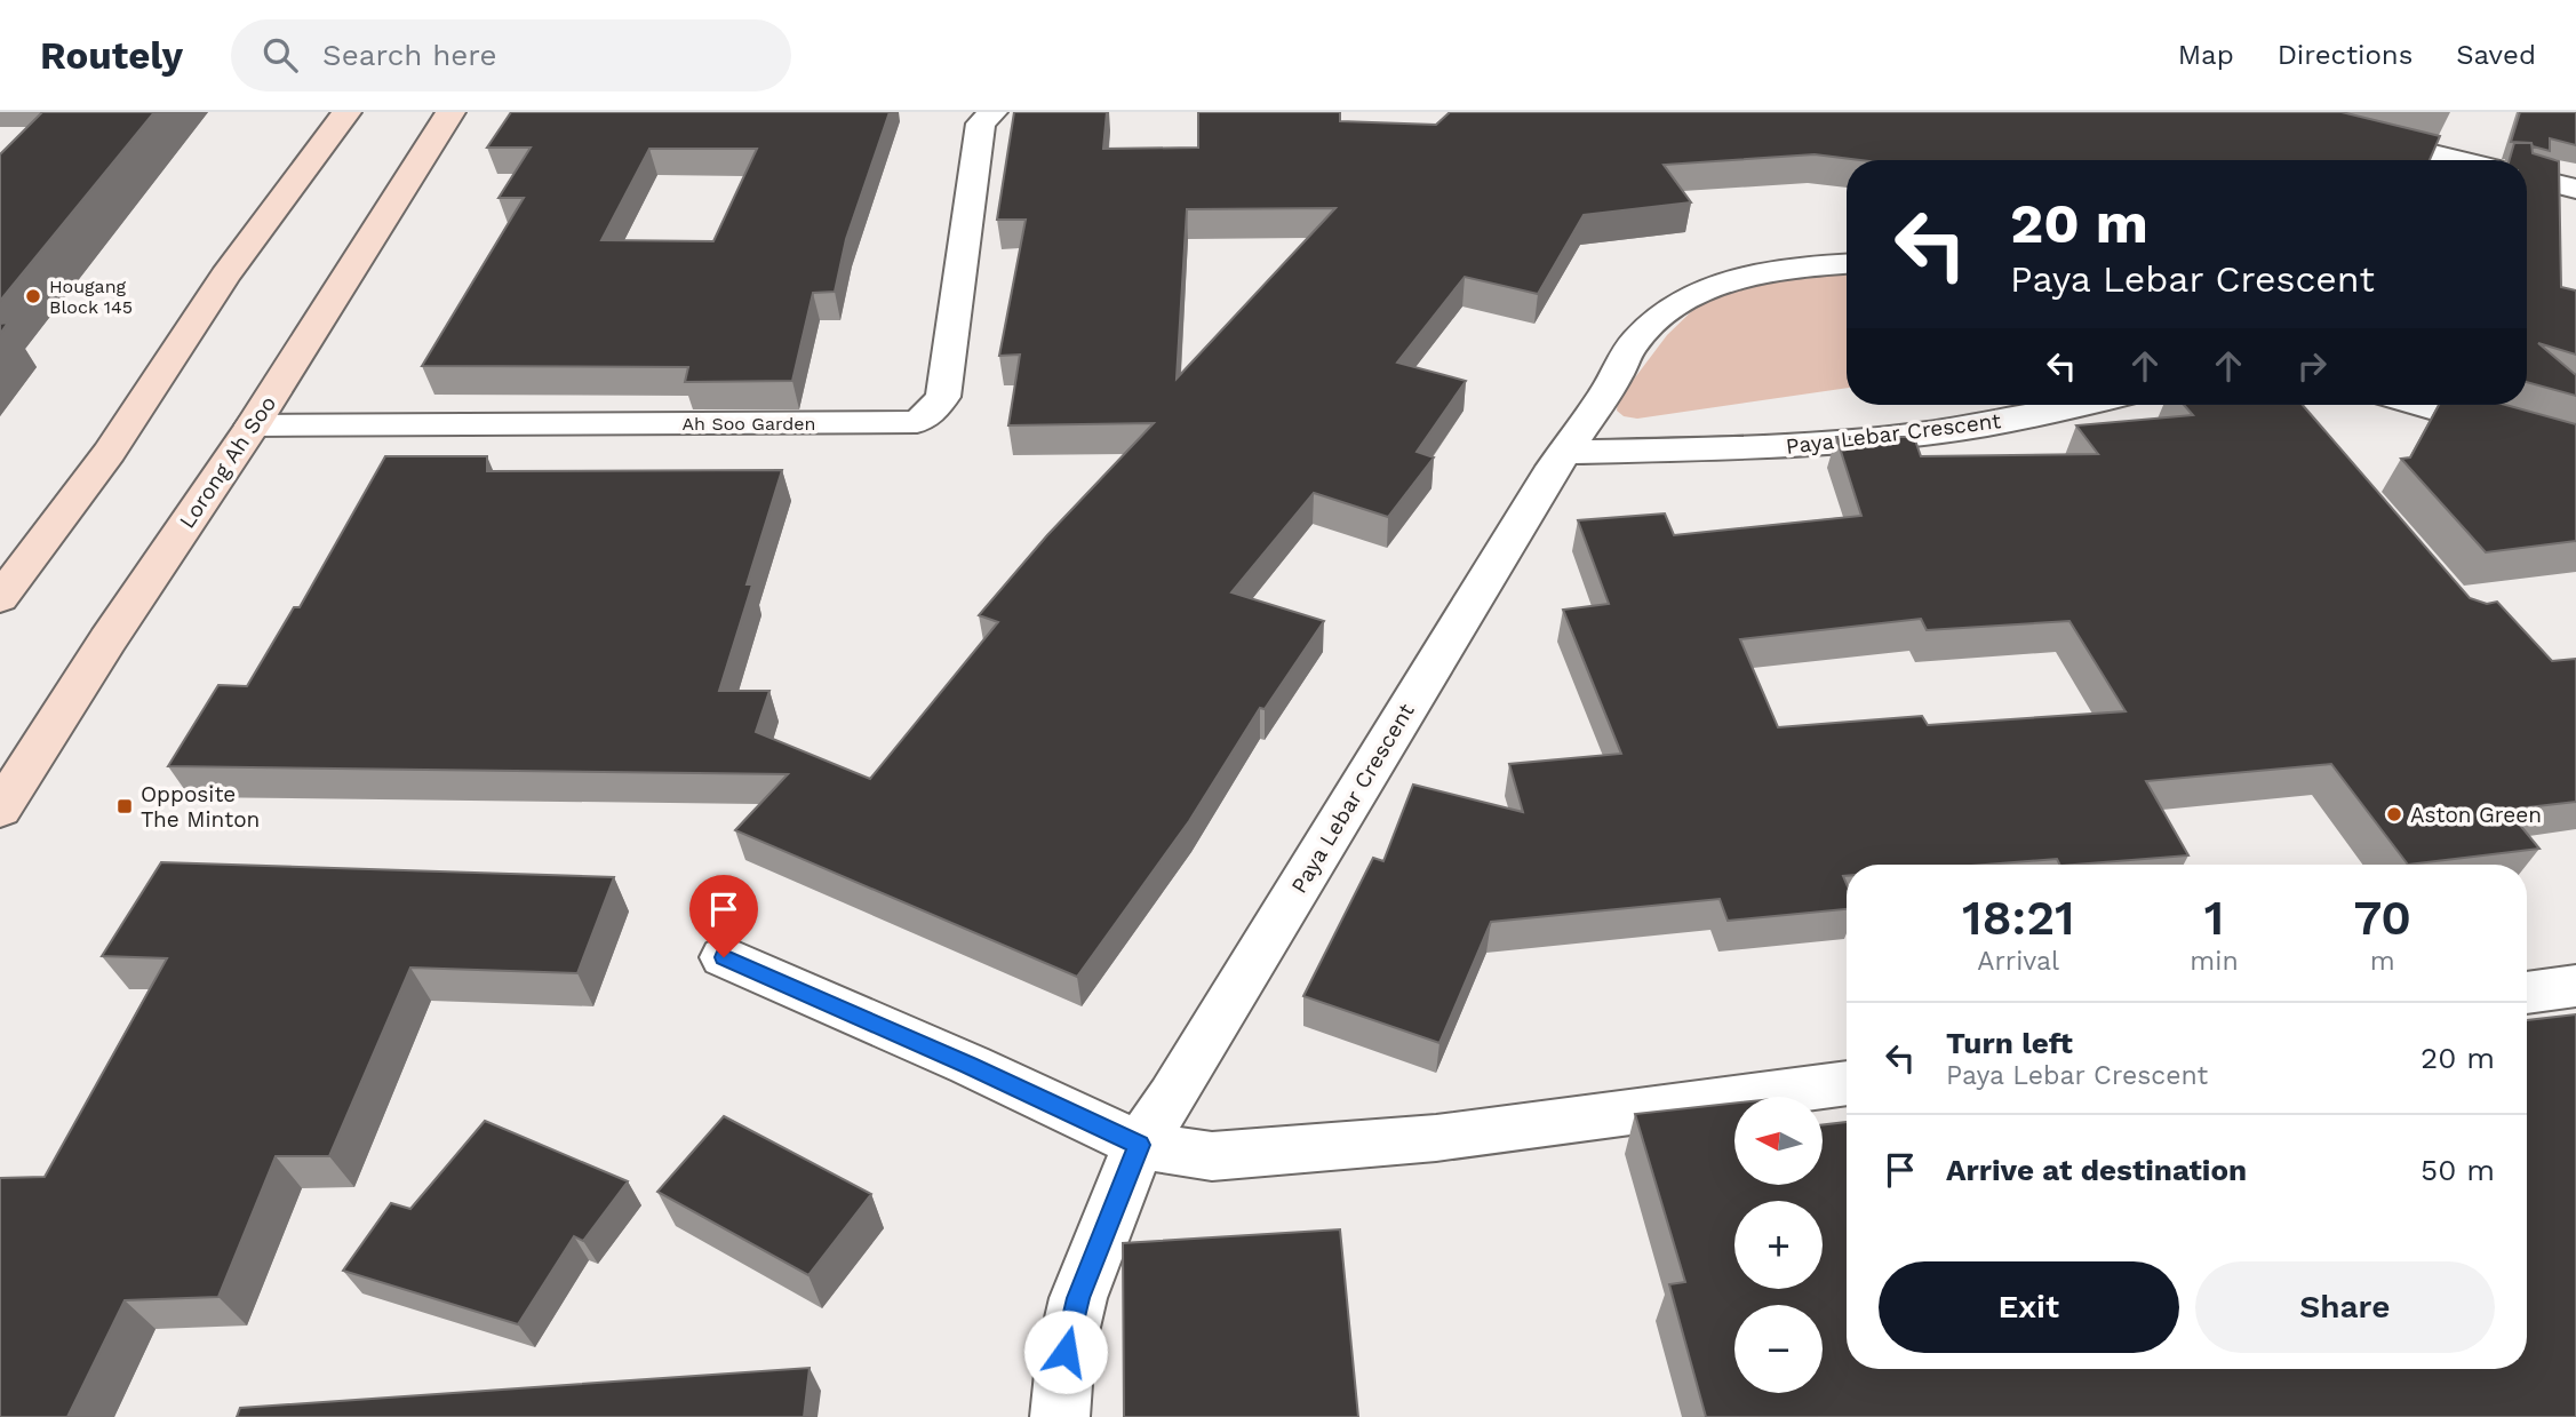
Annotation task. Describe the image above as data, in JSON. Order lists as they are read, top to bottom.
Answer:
{
  "streets": {
    "main road": ["Lorong Ah Soo"],
    "street": ["Ah Soo Garden", "Paya Lebar Crescent"]
  },
  "crossings": [
    ["Ah Soo Garden", "Lorong Ah Soo"]
  ],
  "places": {
    "other": ["Hougang Block 145", "Aston Green"],
    "transit": ["Opposite The Minton"]
  },
  "north": "left",
  "page": {
    "header": "Routely",
    "search": "Search here",
    "nav": ["Map", "Directions", "Saved"],
    "turn": ["20 m", "Paya Lebar Crescent"],
    "eta": [
      "18:21",
      "Arrival",
      "1",
      "min",
      "70",
      "m"
    ],
    "list": [
      {
        "name": "Turn left",
        "note": "Paya Lebar Crescent",
        "value": "20 m"
      },
      {
        "name": "Arrive at destination",
        "value": "50 m"
      }
    ],
    "map_buttons": ["+", "−"],
    "buttons": ["Exit", "Share"]
  }
}
